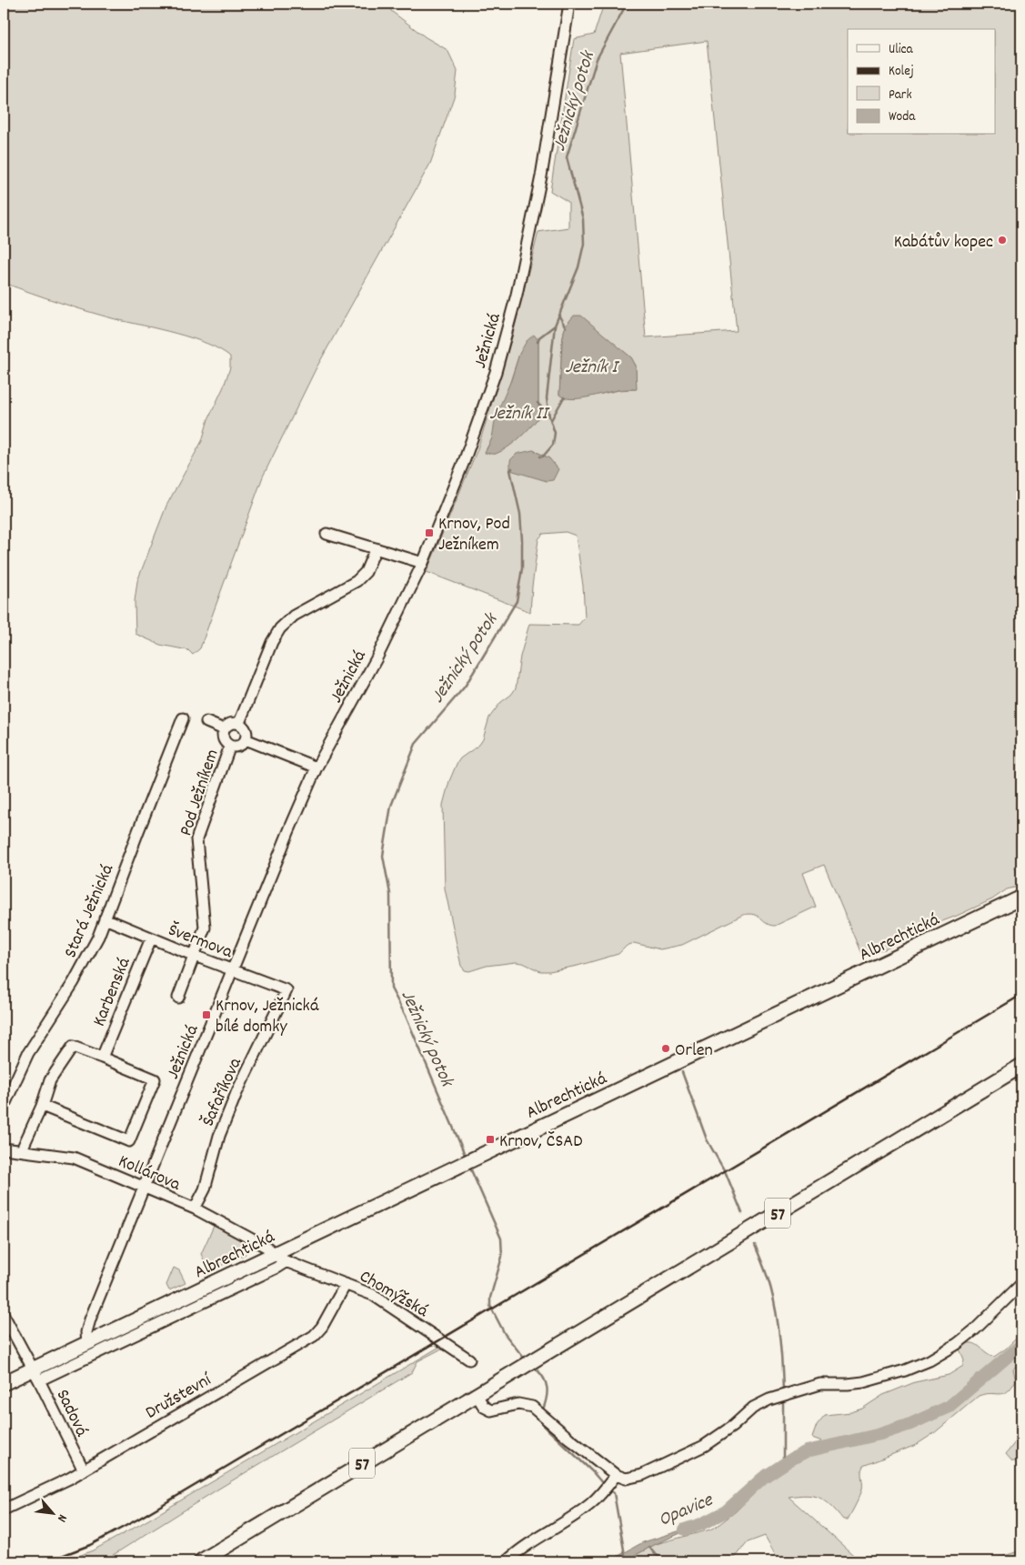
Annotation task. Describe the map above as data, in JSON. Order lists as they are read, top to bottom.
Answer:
{
  "streets": {
    "main road": ["Albrechtická", "57"],
    "street": [
      "Ježnická",
      "Pod Ježníkem",
      "Stará Ježnická",
      "Švermova",
      "Karbenská",
      "Šafaříkova",
      "Kollárova",
      "Chomýžská",
      "Družstevní",
      "Sadová"
    ]
  },
  "crossings": [
    ["Ježnická", "Albrechtická"],
    ["Ježnická", "Švermova"],
    ["Ježnická", "Kollárova"],
    ["Pod Ježníkem", "Švermova"],
    ["Stará Ježnická", "Švermova"],
    ["Albrechtická", "Kollárova"],
    ["Albrechtická", "Chomýžská"],
    ["Albrechtická", "Sadová"],
    ["Švermova", "Karbenská"],
    ["Švermova", "Šafaříkova"],
    ["Šafaříkova", "Kollárova"],
    ["Kollárova", "Chomýžská"],
    ["Chomýžská", "Družstevní"],
    ["Družstevní", "Sadová"]
  ],
  "water": [
    "Ježnický potok",
    "Ježník I",
    "Ježník II",
    "Opavice"
  ],
  "places": {
    "other": ["Kabátův kopec", "Orlen"],
    "transit": ["Krnov, Pod Ježníkem", "Krnov, Ježnická bílé domky", "Krnov, ČSAD"]
  },
  "legend": [
    "Ulica",
    "Kolej",
    "Park",
    "Woda"
  ],
  "north": "bottom right"
}
